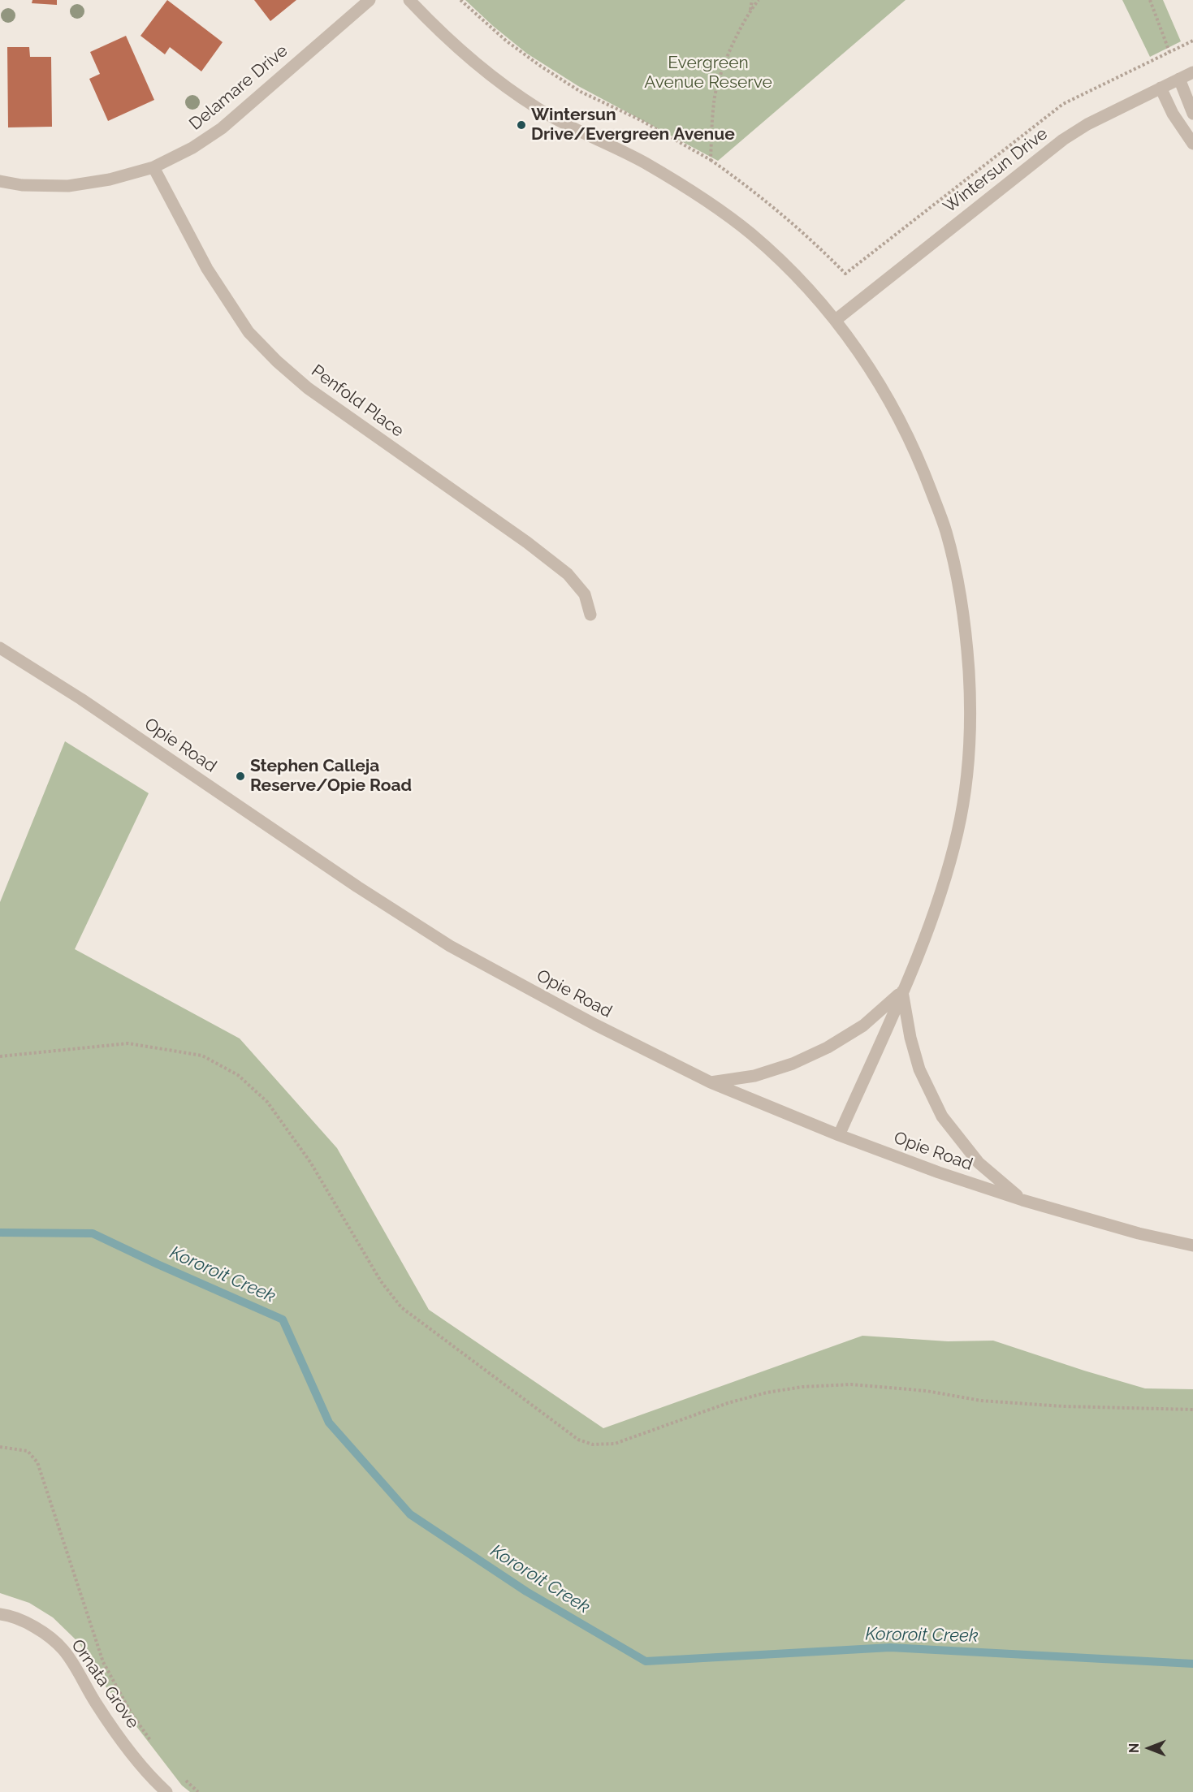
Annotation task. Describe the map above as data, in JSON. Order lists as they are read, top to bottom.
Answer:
{
  "streets": {
    "street": [
      "Delamare Drive",
      "Wintersun Drive",
      "Penfold Place",
      "Opie Road",
      "Ornata Grove"
    ]
  },
  "crossings": [
    ["Delamare Drive", "Penfold Place"]
  ],
  "water": ["Kororoit Creek"],
  "parks": ["Evergreen Avenue Reserve"],
  "places": ["Wintersun Drive/Evergreen Avenue", "Stephen Calleja Reserve/Opie Road"],
  "north": "left"
}
